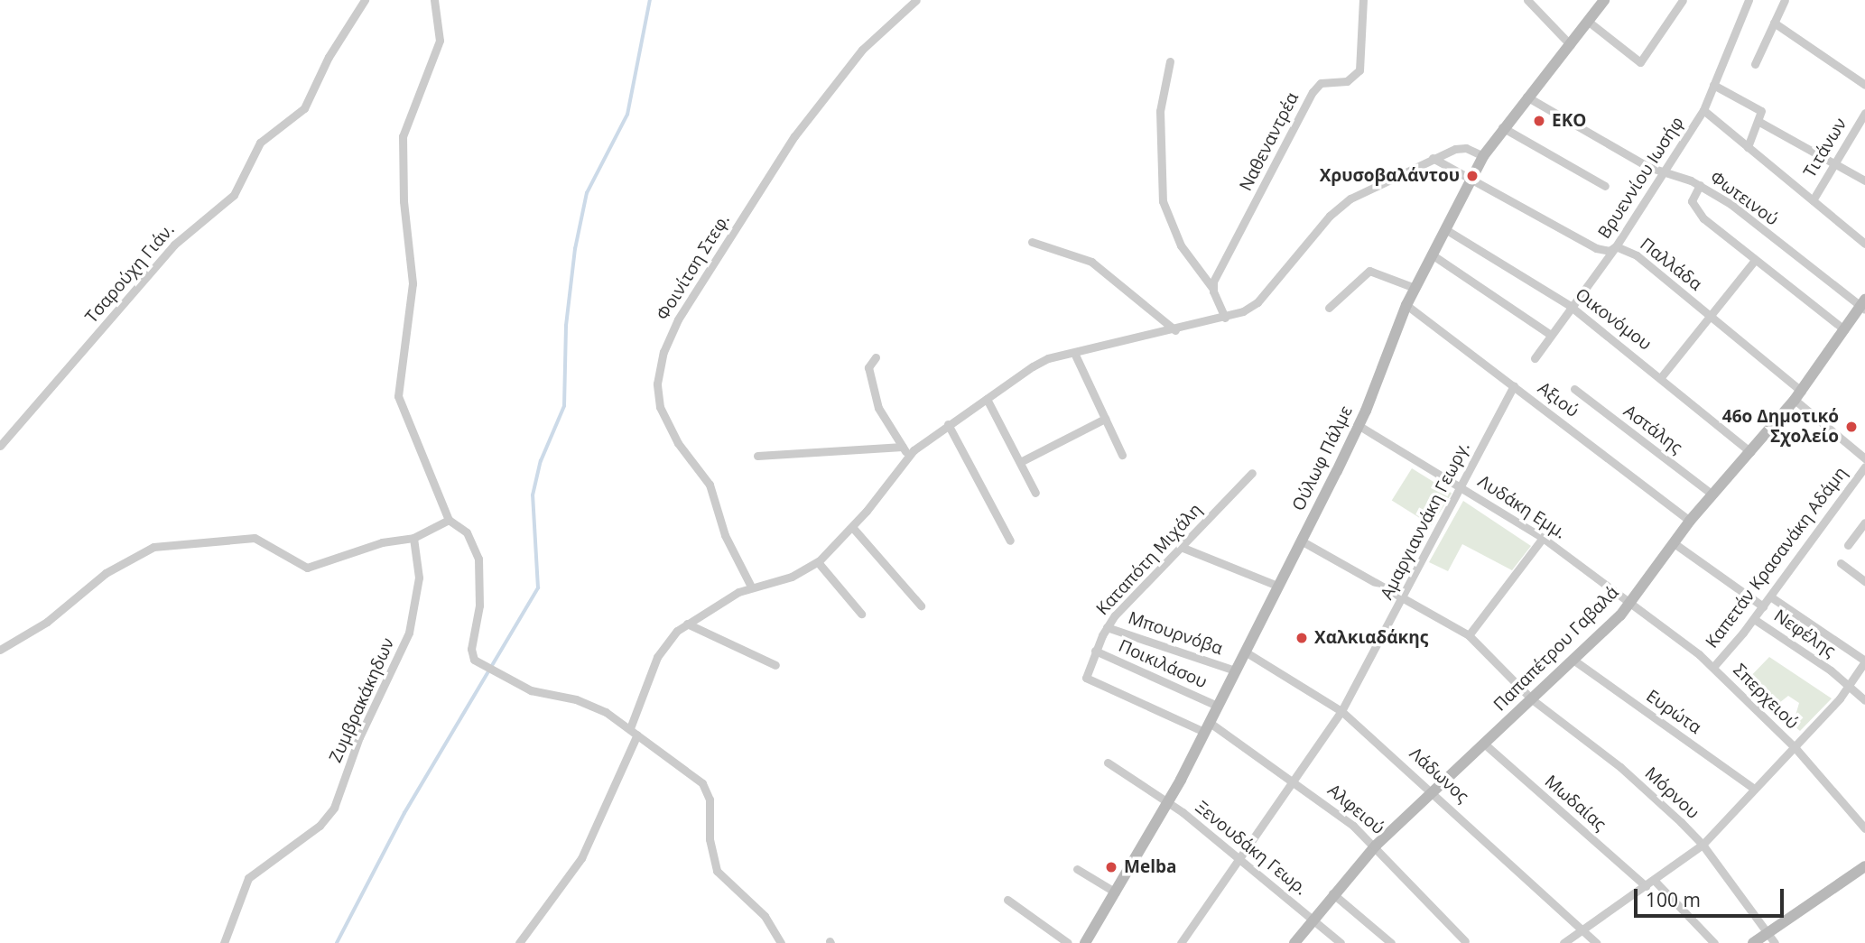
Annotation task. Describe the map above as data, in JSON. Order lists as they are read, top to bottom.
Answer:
{
  "streets": {
    "street": [
      "Ναθεναντρέα",
      "Τιτάνων",
      "Βρυεννίου Ιωσήφ",
      "Φωτεινού",
      "Παλλάδα",
      "Φοινίτση Στεφ.",
      "Τσαρούχη Γιάν.",
      "Οικονόμου",
      "Αξιού",
      "Αστάλης",
      "Ούλωφ Πάλμε",
      "Λυδάκη Εμμ.",
      "Αμαργιαννάκη Γεωργ.",
      "Καπετάν Κρασανάκη Αδάμη",
      "Καταπότη Μιχάλη",
      "Μπουρνόβα",
      "Νεφέλης",
      "Παπαπέτρου Γαβαλά",
      "Ποικιλάσου",
      "Σπερχειού",
      "Ζυμβρακάκηδων",
      "Ευρώτα",
      "Λάδωνος",
      "Μόρνου",
      "Μωδαίας",
      "Αλφειού",
      "Ξενουδάκη Γεωρ."
    ]
  },
  "crossings": [
    ["Βρυεννίου Ιωσήφ", "Φωτεινού"],
    ["Βρυεννίου Ιωσήφ", "Παλλάδα"],
    ["Βρυεννίου Ιωσήφ", "Οικονόμου"],
    ["Φωτεινού", "Ούλωφ Πάλμε"],
    ["Φωτεινού", "Παπαπέτρου Γαβαλά"],
    ["Παλλάδα", "Ούλωφ Πάλμε"],
    ["Παλλάδα", "Παπαπέτρου Γαβαλά"],
    ["Οικονόμου", "Ούλωφ Πάλμε"],
    ["Οικονόμου", "Παπαπέτρου Γαβαλά"],
    ["Αξιού", "Ούλωφ Πάλμε"],
    ["Αξιού", "Αμαργιαννάκη Γεωργ."],
    ["Αξιού", "Παπαπέτρου Γαβαλά"],
    ["Αστάλης", "Παπαπέτρου Γαβαλά"],
    ["Ούλωφ Πάλμε", "Λυδάκη Εμμ."],
    ["Ούλωφ Πάλμε", "Μπουρνόβα"],
    ["Ούλωφ Πάλμε", "Ποικιλάσου"],
    ["Ούλωφ Πάλμε", "Λάδωνος"],
    ["Ούλωφ Πάλμε", "Μόρνου"],
    ["Ούλωφ Πάλμε", "Αλφειού"],
    ["Ούλωφ Πάλμε", "Ξενουδάκη Γεωρ."],
    ["Λυδάκη Εμμ.", "Αμαργιαννάκη Γεωργ."],
    ["Λυδάκη Εμμ.", "Παπαπέτρου Γαβαλά"],
    ["Λυδάκη Εμμ.", "Σπερχειού"],
    ["Αμαργιαννάκη Γεωργ.", "Λάδωνος"],
    ["Αμαργιαννάκη Γεωργ.", "Μόρνου"],
    ["Αμαργιαννάκη Γεωργ.", "Αλφειού"],
    ["Αμαργιαννάκη Γεωργ.", "Ξενουδάκη Γεωρ."],
    ["Καπετάν Κρασανάκη Αδάμη", "Νεφέλης"],
    ["Καπετάν Κρασανάκη Αδάμη", "Σπερχειού"],
    ["Καταπότη Μιχάλη", "Μπουρνόβα"],
    ["Καταπότη Μιχάλη", "Ποικιλάσου"],
    ["Καταπότη Μιχάλη", "Αλφειού"],
    ["Νεφέλης", "Παπαπέτρου Γαβαλά"],
    ["Παπαπέτρου Γαβαλά", "Σπερχειού"],
    ["Παπαπέτρου Γαβαλά", "Ευρώτα"],
    ["Παπαπέτρου Γαβαλά", "Λάδωνος"],
    ["Παπαπέτρου Γαβαλά", "Μόρνου"],
    ["Παπαπέτρου Γαβαλά", "Μωδαίας"],
    ["Παπαπέτρου Γαβαλά", "Αλφειού"],
    ["Παπαπέτρου Γαβαλά", "Ξενουδάκη Γεωρ."]
  ],
  "places": [
    "EKO",
    "Χρυσοβαλάντου",
    "46ο Δημοτικό Σχολείο",
    "Χαλκιαδάκης",
    "Melba"
  ],
  "scale_bar": "100 m"
}
